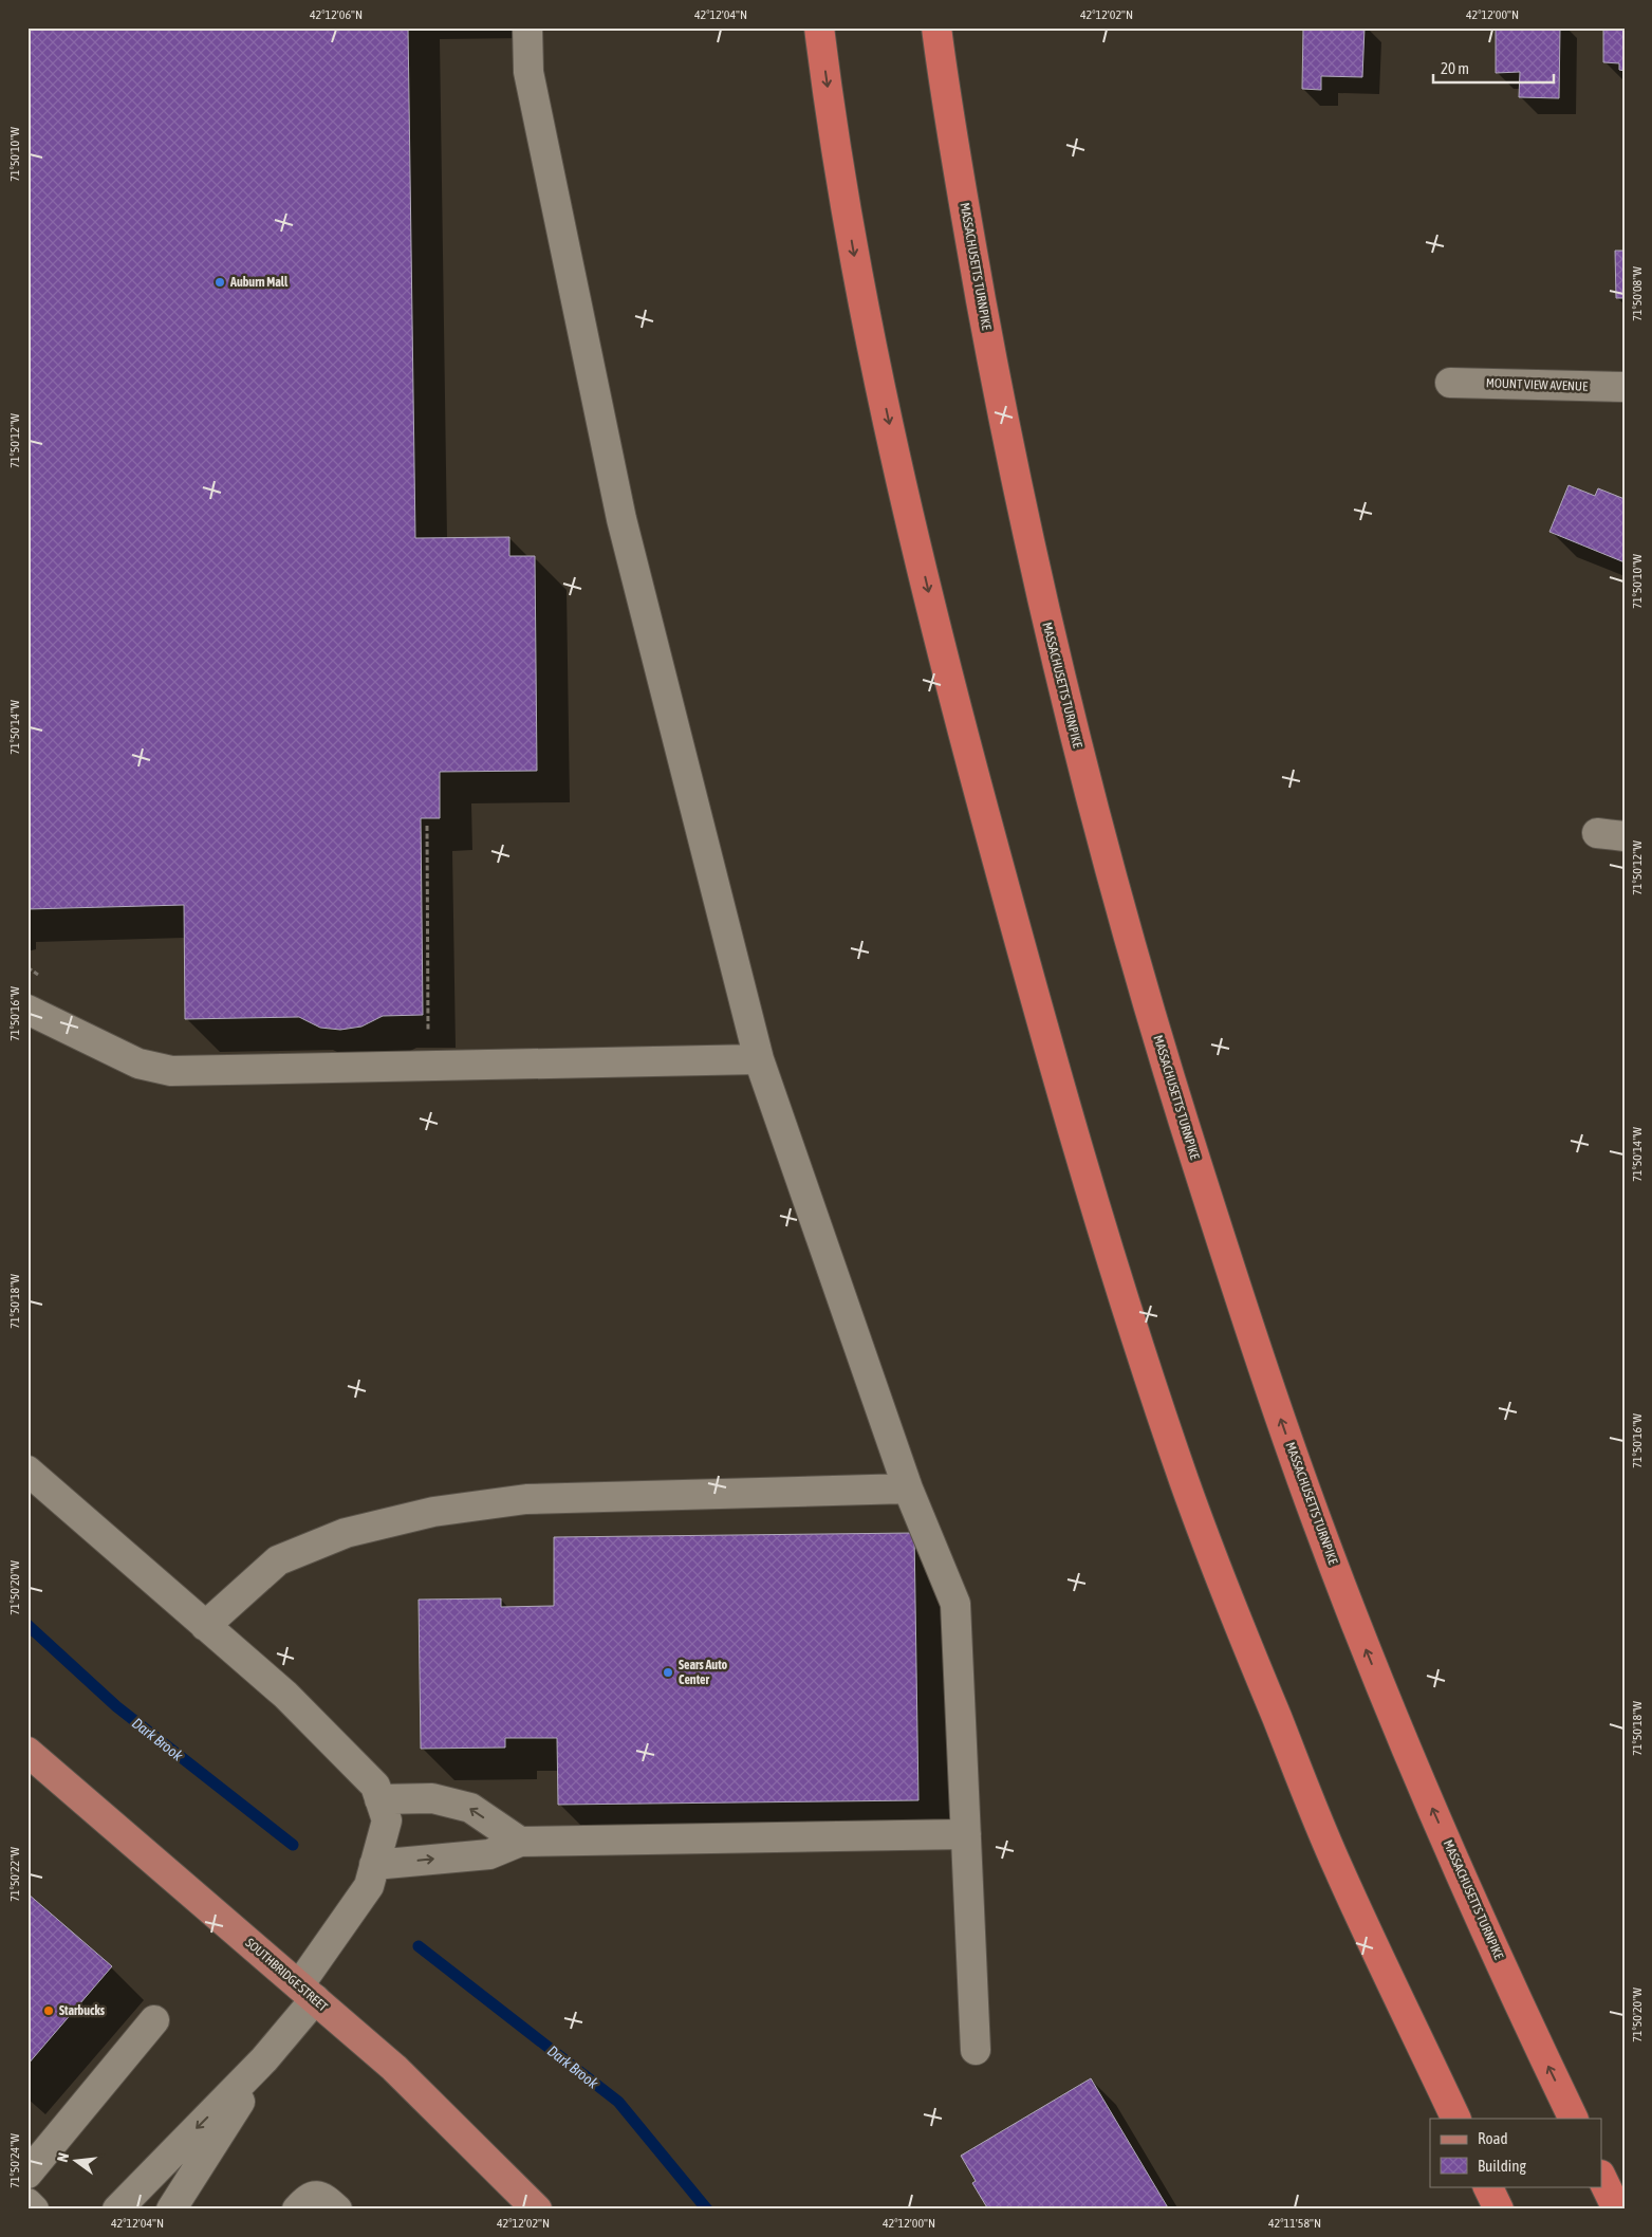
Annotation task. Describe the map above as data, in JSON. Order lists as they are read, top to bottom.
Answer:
{
  "streets": {
    "highway": ["MASSACHUSETTS TURNPIKE"],
    "main road": ["SOUTHBRIDGE STREET"],
    "street": ["MOUNT VIEW AVENUE"]
  },
  "water": ["Dark Brook"],
  "places": ["Auburn Mall", "Sears Auto Center", "Starbucks"],
  "legend": ["Road", "Building"],
  "scale_bar": "20 m",
  "north": "left",
  "coordinates": [
    "42°12'06\"N",
    "42°12'04\"N",
    "42°12'02\"N",
    "42°12'00\"N",
    "71°50'10\"W",
    "71°50'08\"W",
    "71°50'12\"W",
    "71°50'14\"W",
    "71°50'16\"W",
    "71°50'18\"W",
    "71°50'20\"W",
    "71°50'22\"W",
    "71°50'24\"W",
    "42°11'58\"N"
  ]
}
